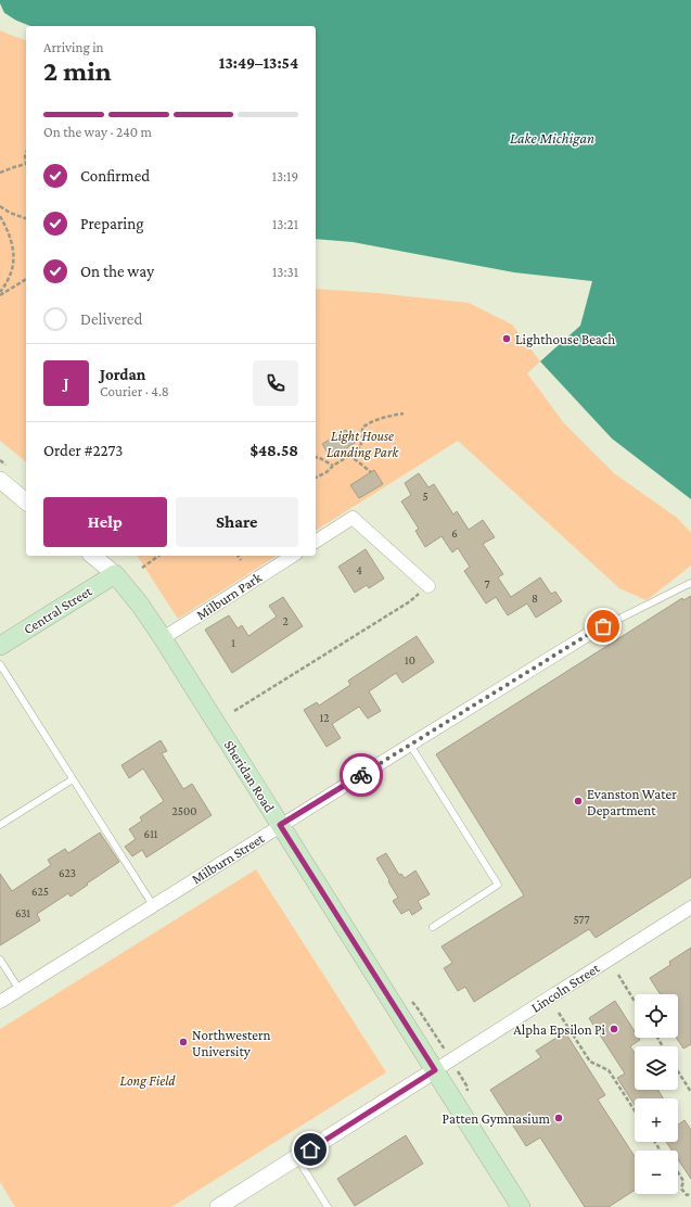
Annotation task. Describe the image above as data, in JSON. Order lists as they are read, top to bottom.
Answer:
{
  "streets": {
    "main road": ["Central Street", "Sheridan Road"],
    "street": ["Milburn Park", "Milburn Street", "Lincoln Street"]
  },
  "crossings": [
    ["Milburn Park", "Sheridan Road"],
    ["Central Street", "Sheridan Road"],
    ["Sheridan Road", "Milburn Street"],
    ["Sheridan Road", "Lincoln Street"]
  ],
  "water": ["Lake Michigan"],
  "parks": ["Light House Landing Park", "Long Field"],
  "places": [
    "Lighthouse Beach",
    "Evanston Water Department",
    "Alpha Epsilon Pi",
    "Northwestern University",
    "Patten Gymnasium"
  ],
  "house_numbers": [
    "5",
    "6",
    "4",
    "7",
    "8",
    "2",
    "1",
    "10",
    "12",
    "2500",
    "611",
    "623",
    "625",
    "631",
    "577"
  ],
  "page": {
    "heading": ["2 min", "Arriving in", "13:49–13:54"],
    "panel": [
      "Jordan",
      "Courier · 4.8",
      "Order #2273",
      "$48.58"
    ],
    "bar": "On the way · 240 m",
    "list": [
      ["Confirmed", "13:19"],
      ["Preparing", "13:21"],
      ["On the way", "13:31"],
      "Delivered"
    ],
    "round": "J",
    "buttons": ["Help", "Share"],
    "map_buttons": ["+", "−"]
  }
}
